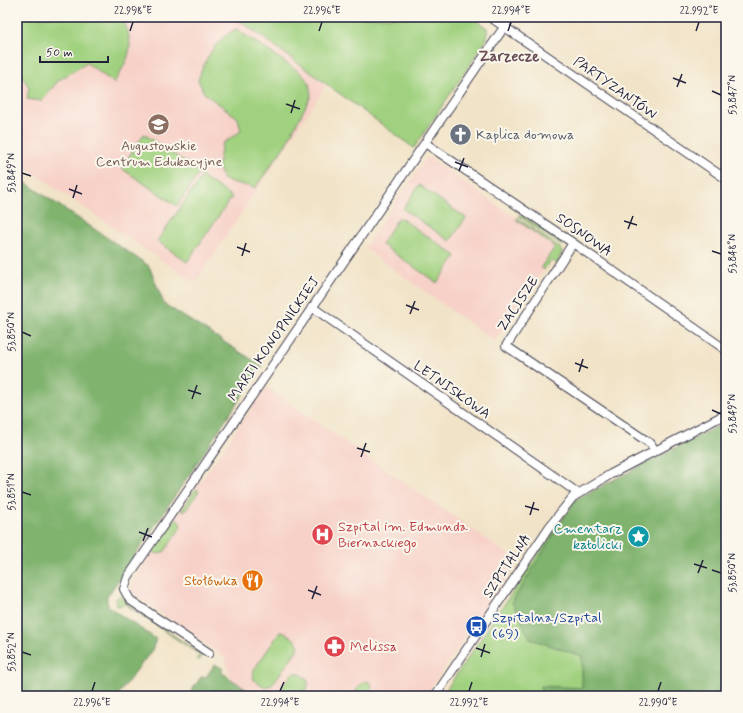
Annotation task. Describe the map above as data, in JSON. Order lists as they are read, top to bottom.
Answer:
{
  "streets": {
    "street": [
      "PARTYZANTÓW",
      "SOSNOWA",
      "ZACISZE",
      "MARII KONOPNICKIEJ",
      "LETNISKOWA",
      "SZPITALNA"
    ]
  },
  "crossings": [
    ["PARTYZANTÓW", "MARII KONOPNICKIEJ"],
    ["SOSNOWA", "ZACISZE"],
    ["SOSNOWA", "MARII KONOPNICKIEJ"],
    ["ZACISZE", "SZPITALNA"],
    ["MARII KONOPNICKIEJ", "LETNISKOWA"],
    ["LETNISKOWA", "SZPITALNA"]
  ],
  "districts": ["Zarzecze"],
  "places": {
    "school or university": ["Augustowskie Centrum Edukacyjne"],
    "church": ["Kaplica domowa"],
    "hospital": ["Szpital im. Edmunda Biernackiego"],
    "place": ["Cmentarz katolicki"],
    "restaurant": ["Stołówka"],
    "bus stop": ["Szpitalna/Szpital (69)"],
    "pharmacy": ["Melissa"]
  },
  "scale_bar": "50 m",
  "coordinates": [
    "22.998°E",
    "22.996°E",
    "22.994°E",
    "22.992°E",
    "53.847°N",
    "53.849°N",
    "53.848°N",
    "53.850°N",
    "53.851°N",
    "53.852°N",
    "22.990°E"
  ]
}
